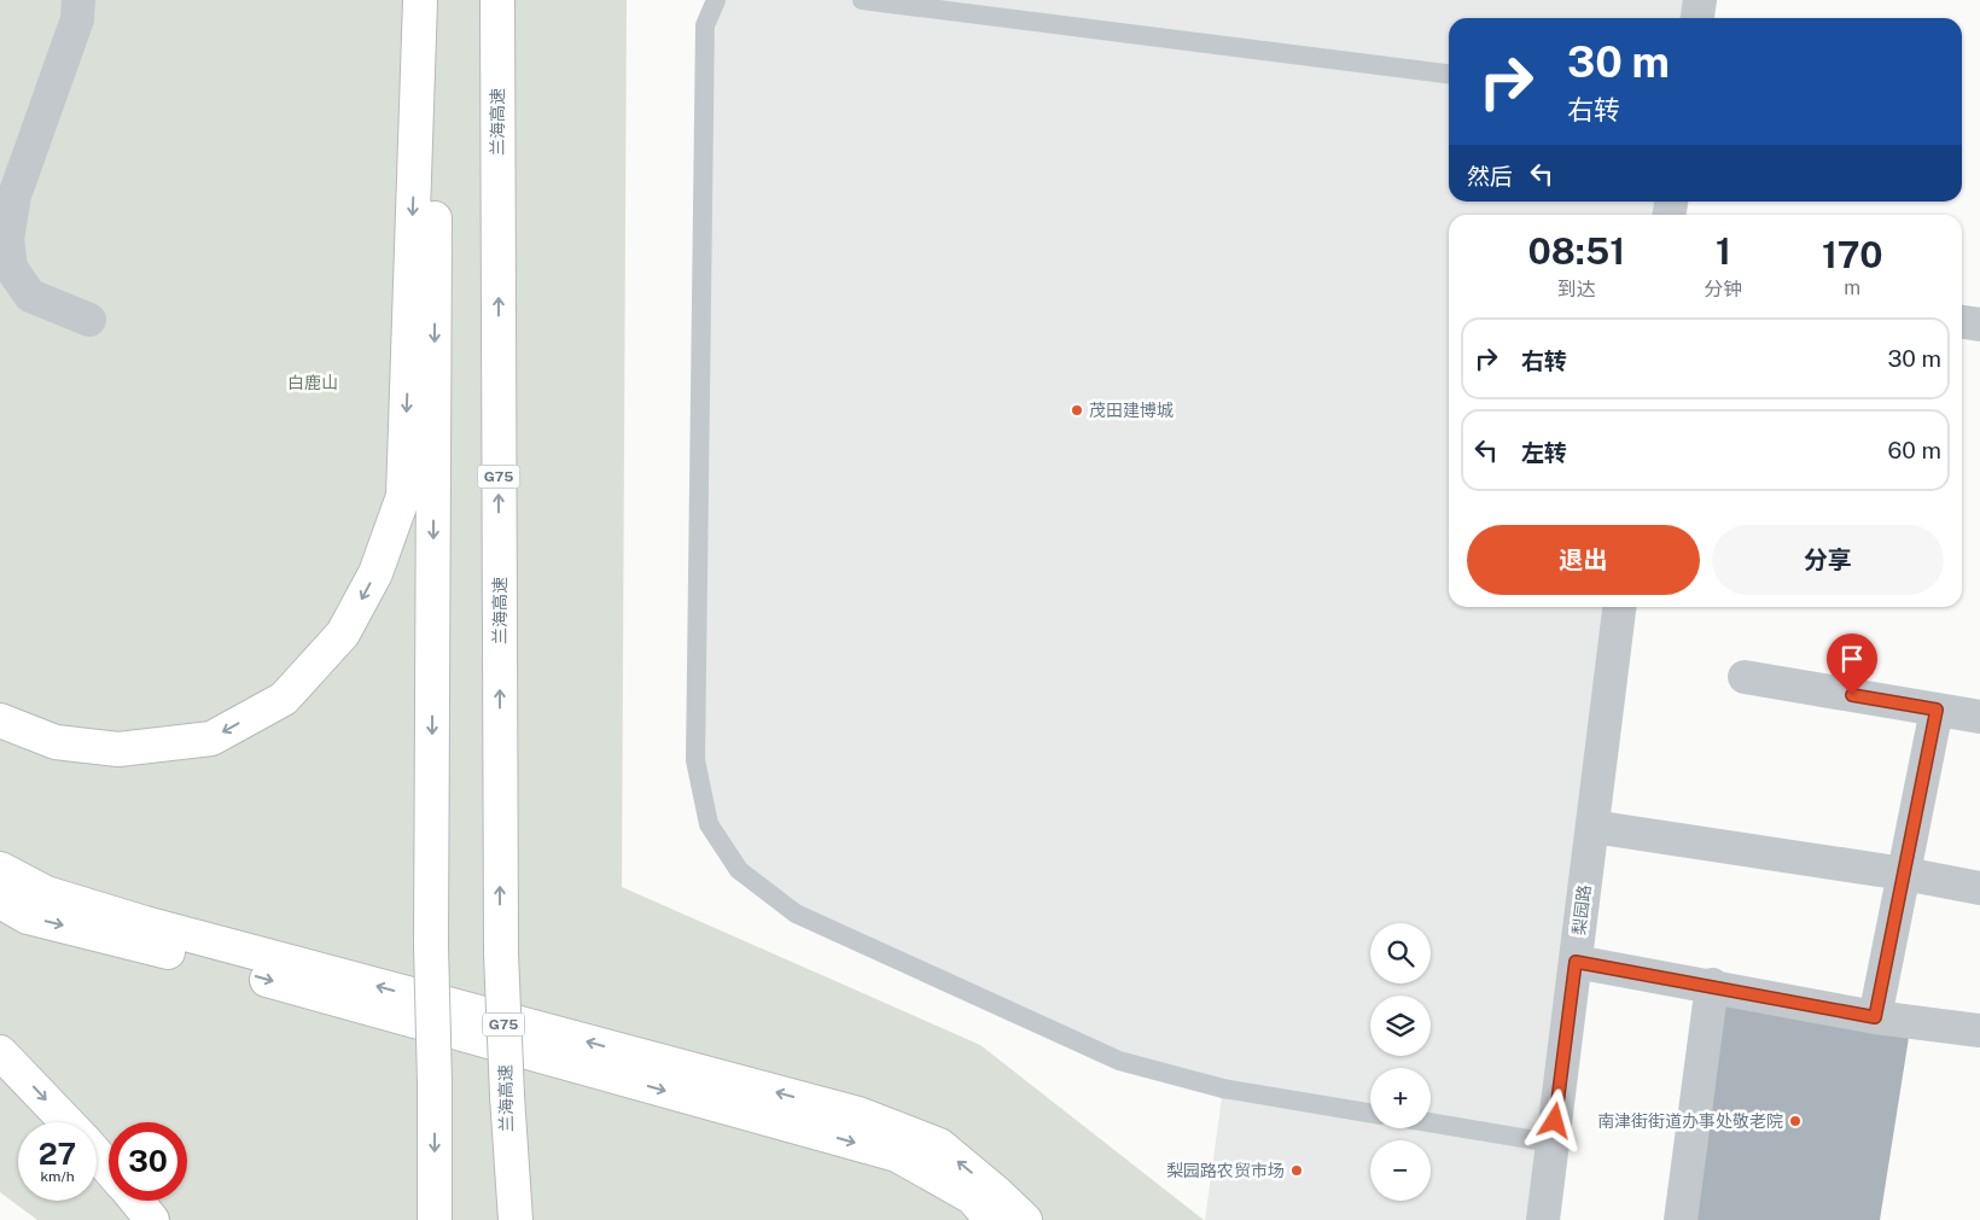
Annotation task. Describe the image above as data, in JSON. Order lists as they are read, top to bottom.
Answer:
{
  "streets": {
    "highway": ["兰海高速", "G75"],
    "street": ["梨园路"]
  },
  "parks": ["白鹿山"],
  "places": ["茂田建博城", "南津街街道办事处敬老院", "梨园路农贸市场"],
  "page": {
    "turn": ["30 m", "右转"],
    "then": "然后",
    "eta": [
      "08:51",
      "到达",
      "1",
      "分钟",
      "170",
      "m"
    ],
    "list": [
      {
        "name": "右转",
        "value": "30 m"
      },
      {
        "name": "左转",
        "value": "60 m"
      }
    ],
    "buttons": ["退出", "分享"],
    "map_buttons": ["+", "−"],
    "speed": "27 km/h",
    "limit": "30"
  }
}
